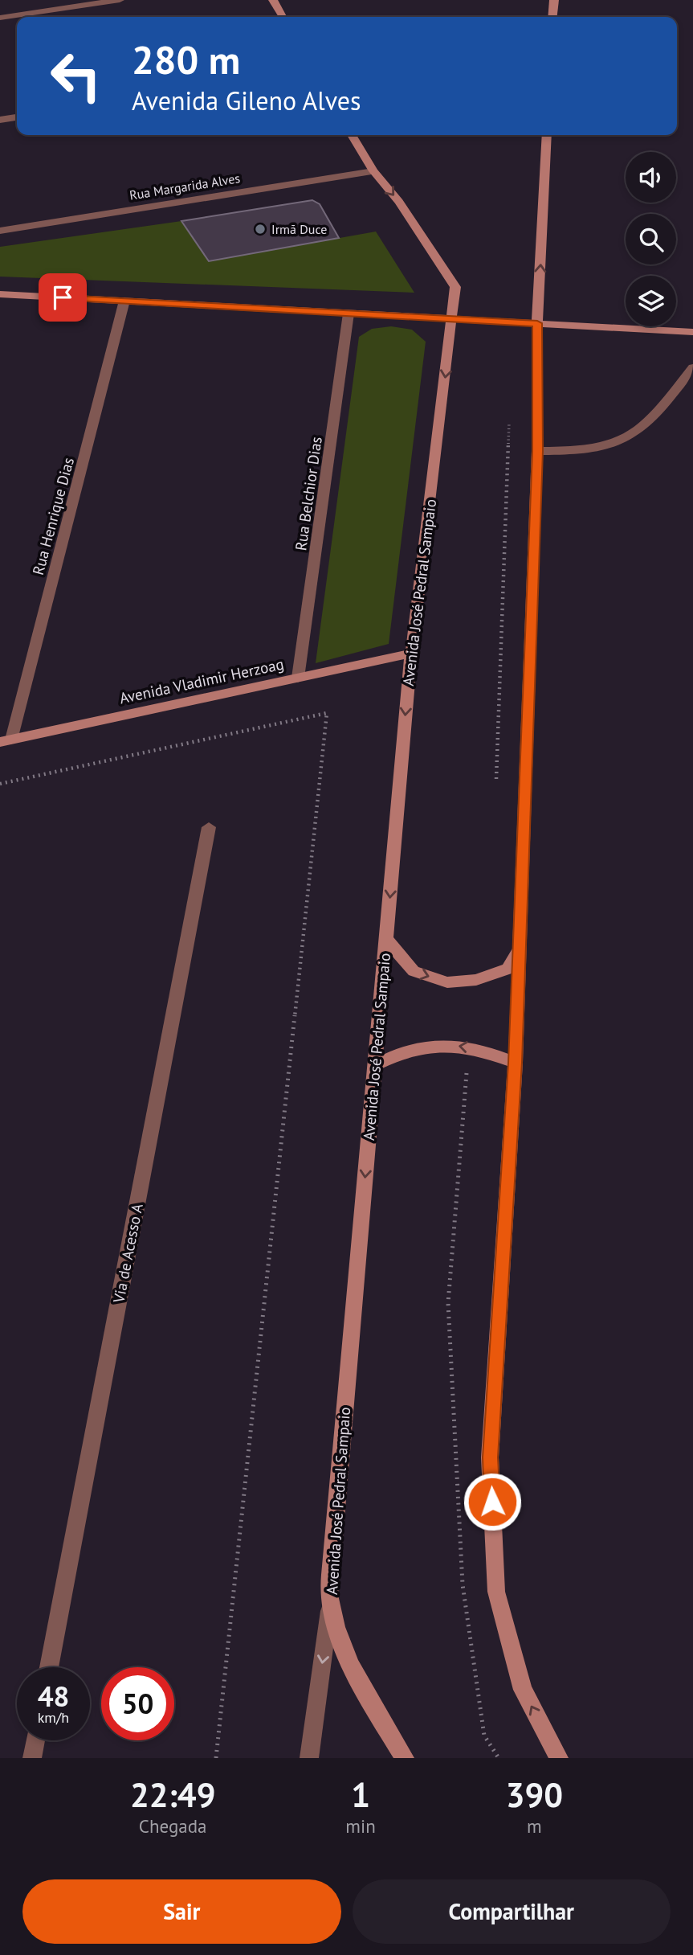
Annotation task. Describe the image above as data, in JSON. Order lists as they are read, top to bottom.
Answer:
{
  "streets": {
    "main road": ["Avenida José Pedral Sampaio", "Avenida Vladimir Herzoag"],
    "street": [
      "Rua Margarida Alves",
      "Rua Belchior Dias",
      "Rua Henrique Dias",
      "Via de Acesso A"
    ]
  },
  "crossings": [
    ["Rua Margarida Alves", "Avenida José Pedral Sampaio"],
    ["Rua Belchior Dias", "Avenida Vladimir Herzoag"],
    ["Rua Henrique Dias", "Avenida Vladimir Herzoag"],
    ["Avenida José Pedral Sampaio", "Avenida Vladimir Herzoag"]
  ],
  "places": ["Irmã Duce"],
  "page": {
    "turn": ["280 m", "Avenida Gileno Alves"],
    "speed": "48 km/h",
    "limit": "50",
    "eta": [
      "22:49",
      "Chegada",
      "1",
      "min",
      "390",
      "m"
    ],
    "buttons": ["Sair", "Compartilhar"]
  }
}
